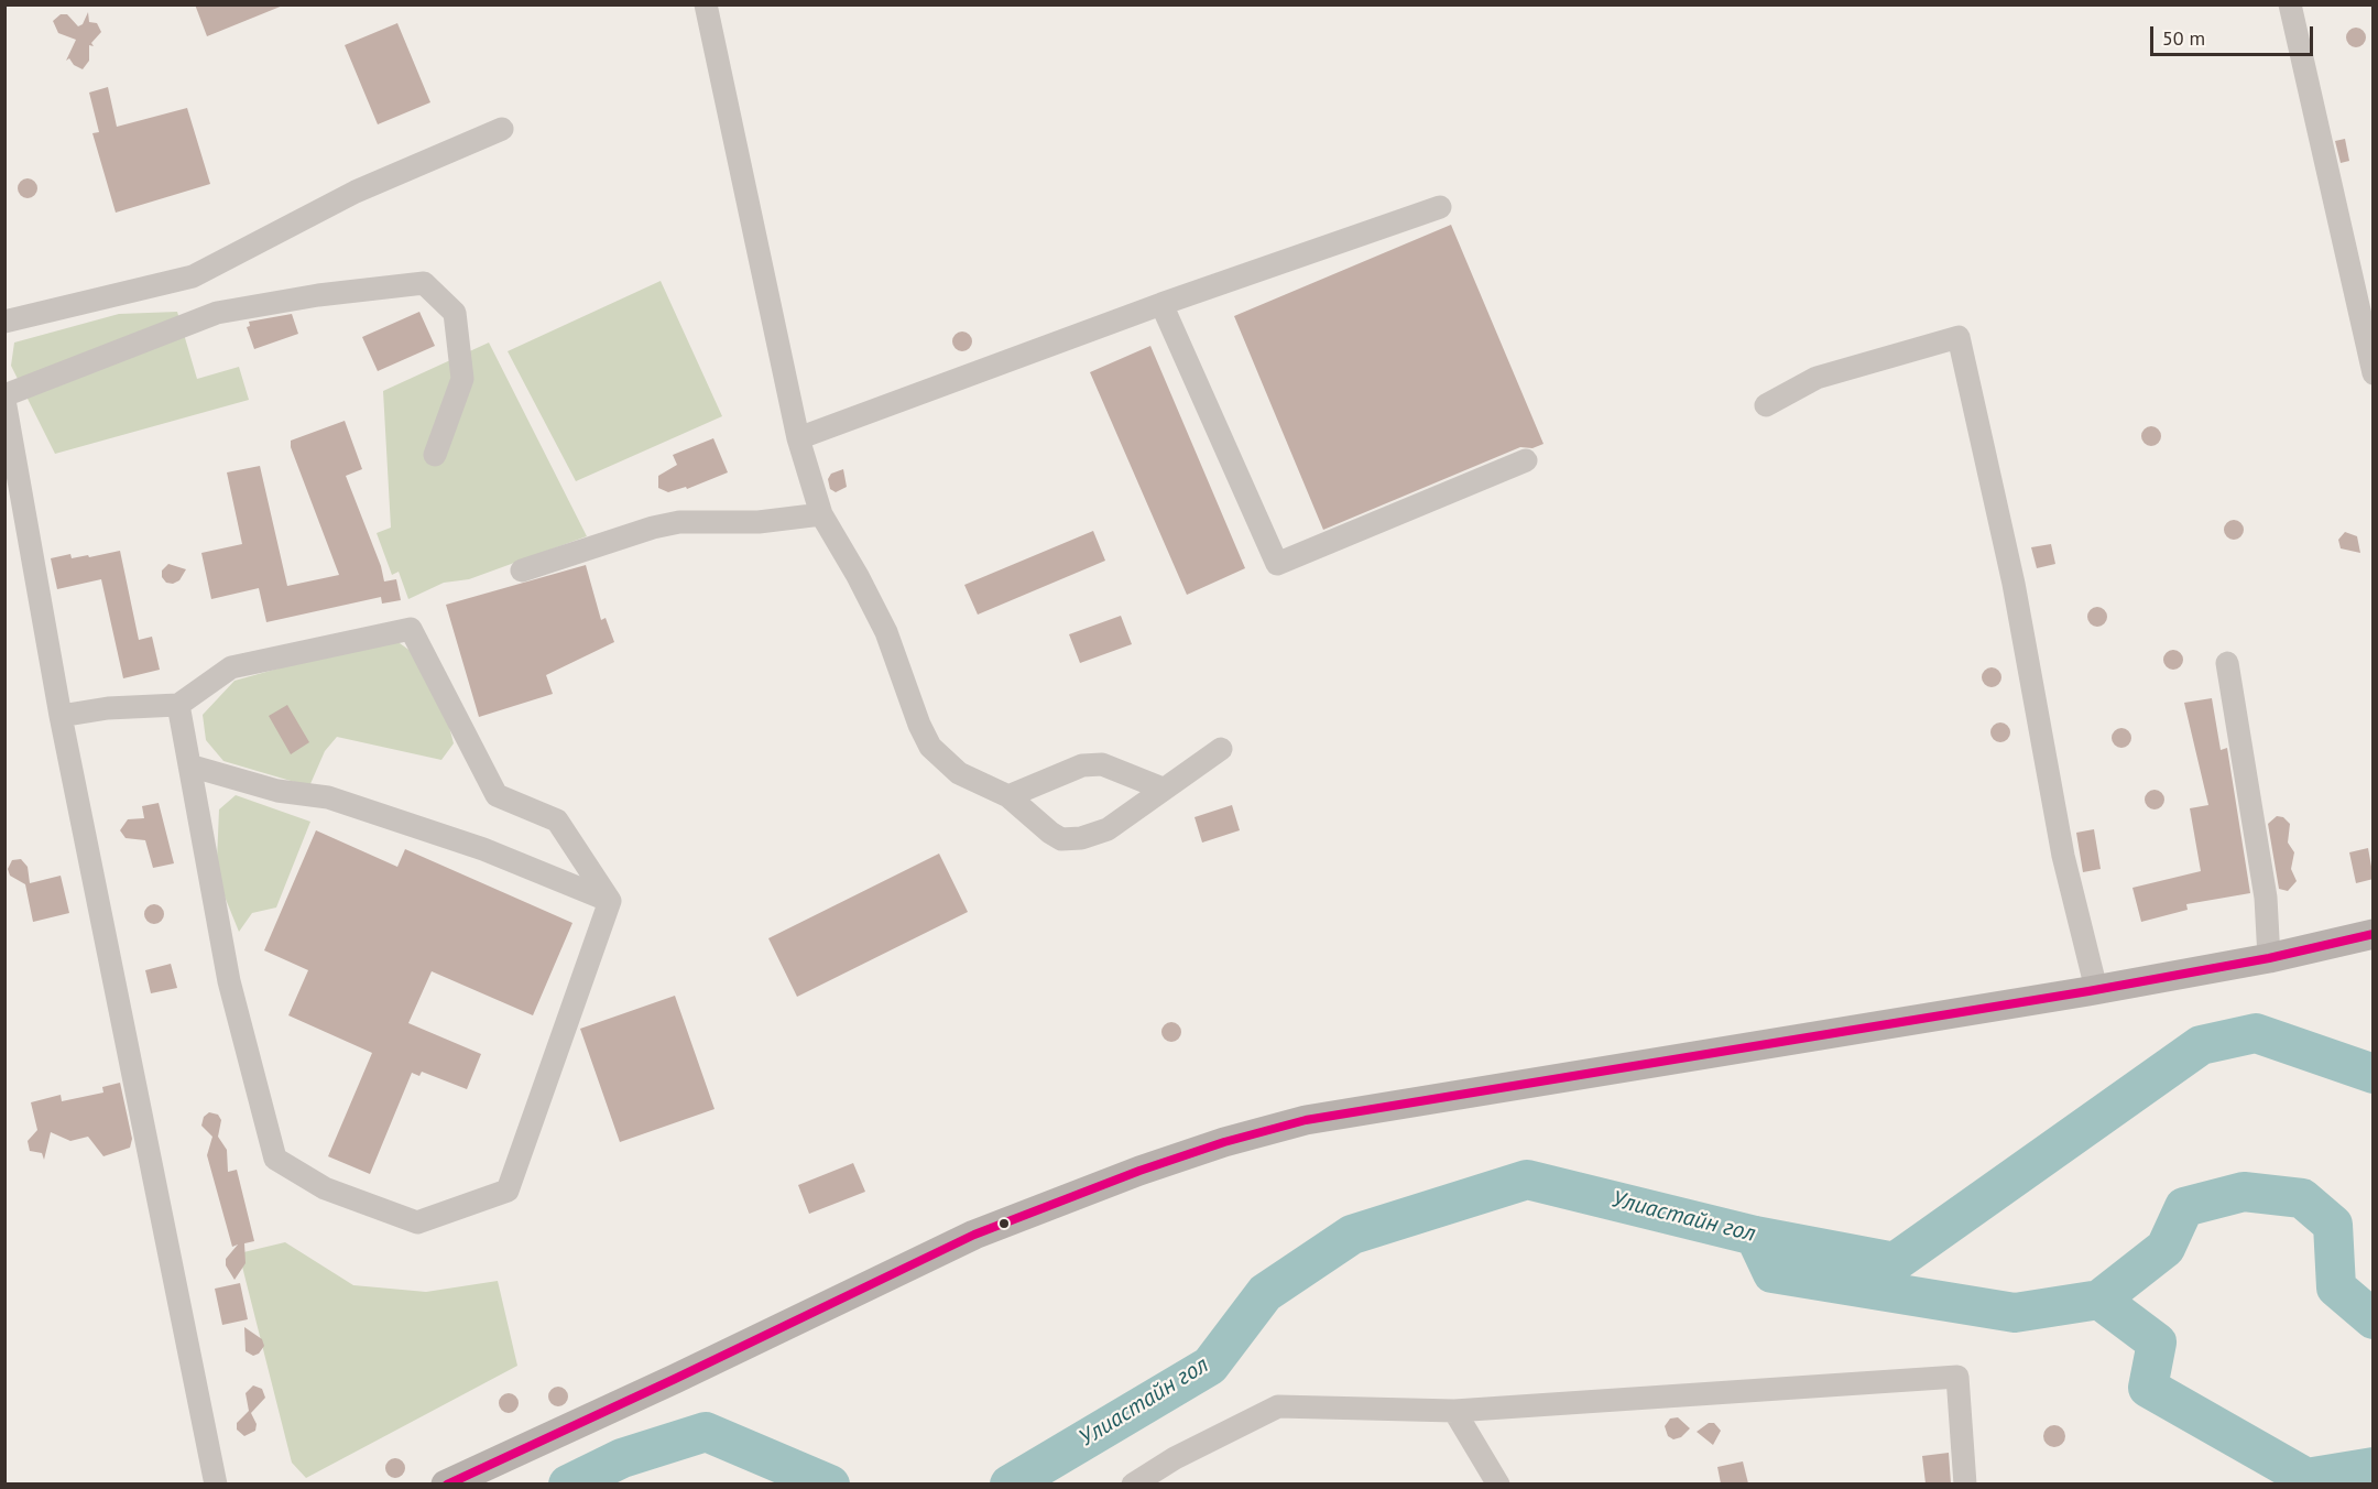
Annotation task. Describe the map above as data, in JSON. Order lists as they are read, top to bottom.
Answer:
{
  "water": ["Улиастайн гол"],
  "scale_bar": "50 m"
}
